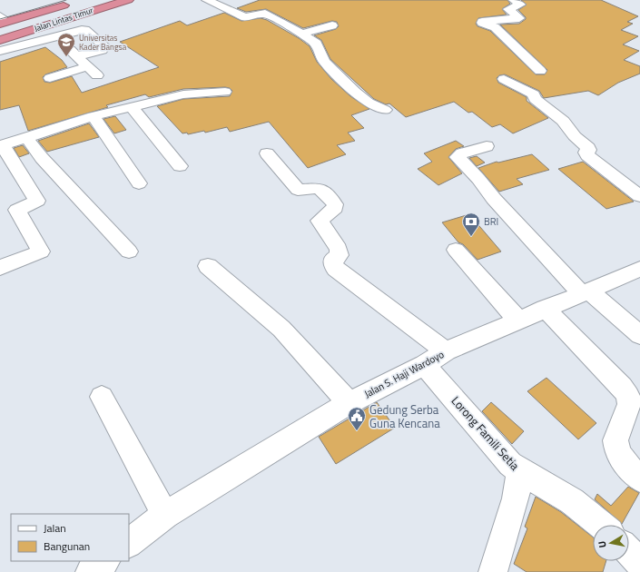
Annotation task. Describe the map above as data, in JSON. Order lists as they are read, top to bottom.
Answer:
{
  "streets": {
    "highway": ["Jalan Lintas Timur"],
    "street": ["Jalan S. Haji Wardoyo", "Lorong Famili Setia"]
  },
  "crossings": [
    ["Jalan S. Haji Wardoyo", "Lorong Famili Setia"]
  ],
  "places": {
    "school or university": ["Universitas Kader Bangsa"],
    "bank": ["BRI"],
    "public building": ["Gedung Serba Guna Kencana"]
  },
  "legend": ["Jalan", "Bangunan"],
  "north": "left"
}
